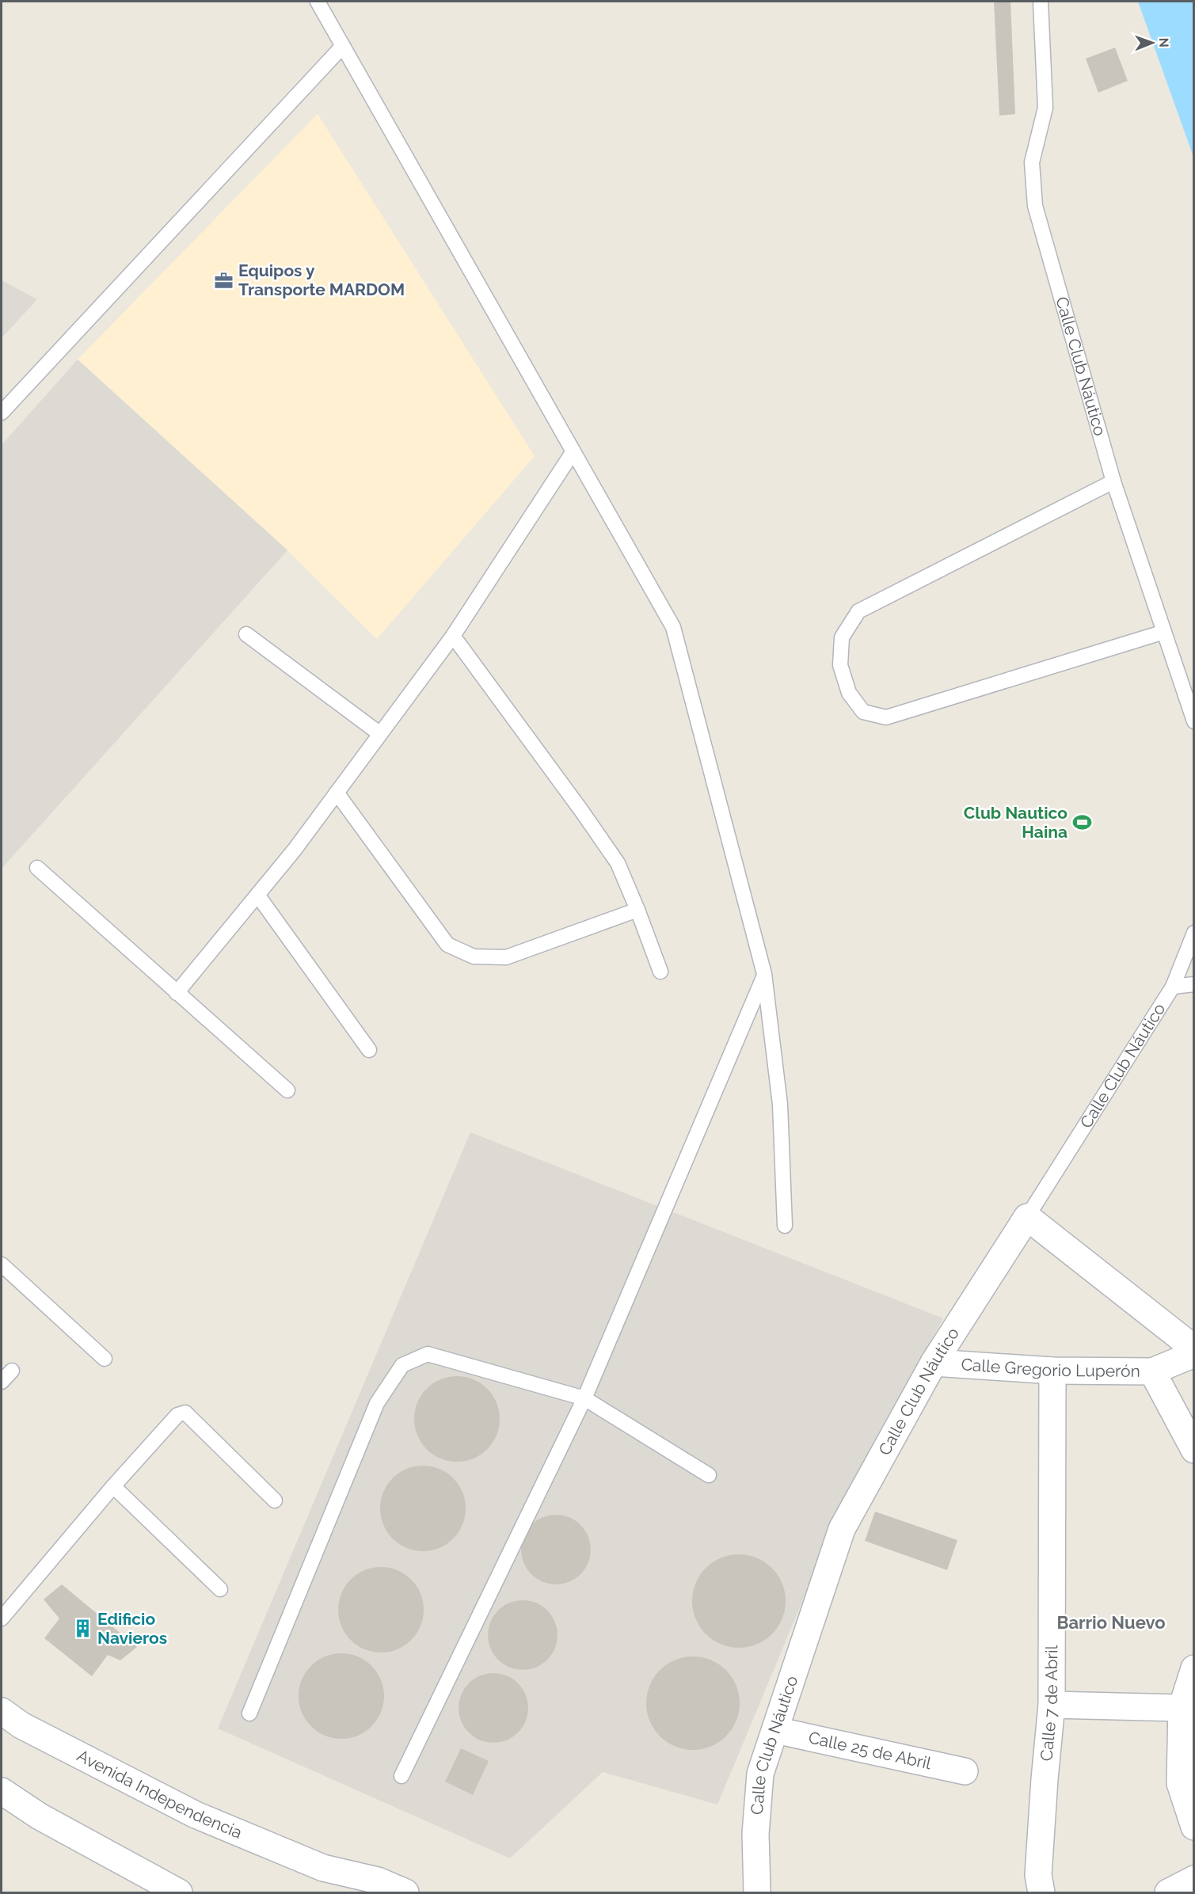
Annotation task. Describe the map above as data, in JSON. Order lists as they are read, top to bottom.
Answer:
{
  "streets": {
    "street": [
      "Calle Club Náutico",
      "Calle Gregorio Luperón",
      "Calle 7 de Abril",
      "Calle 25 de Abril",
      "Avenida Independencia"
    ]
  },
  "crossings": [
    ["Calle Club Náutico", "Calle Gregorio Luperón"],
    ["Calle Club Náutico", "Calle 25 de Abril"],
    ["Calle Gregorio Luperón", "Calle 7 de Abril"]
  ],
  "districts": ["Barrio Nuevo"],
  "places": {
    "office": ["Equipos y Transporte MARDOM"],
    "sports": ["Club Nautico Haina"],
    "building": ["Edificio Navieros"]
  },
  "north": "right"
}
